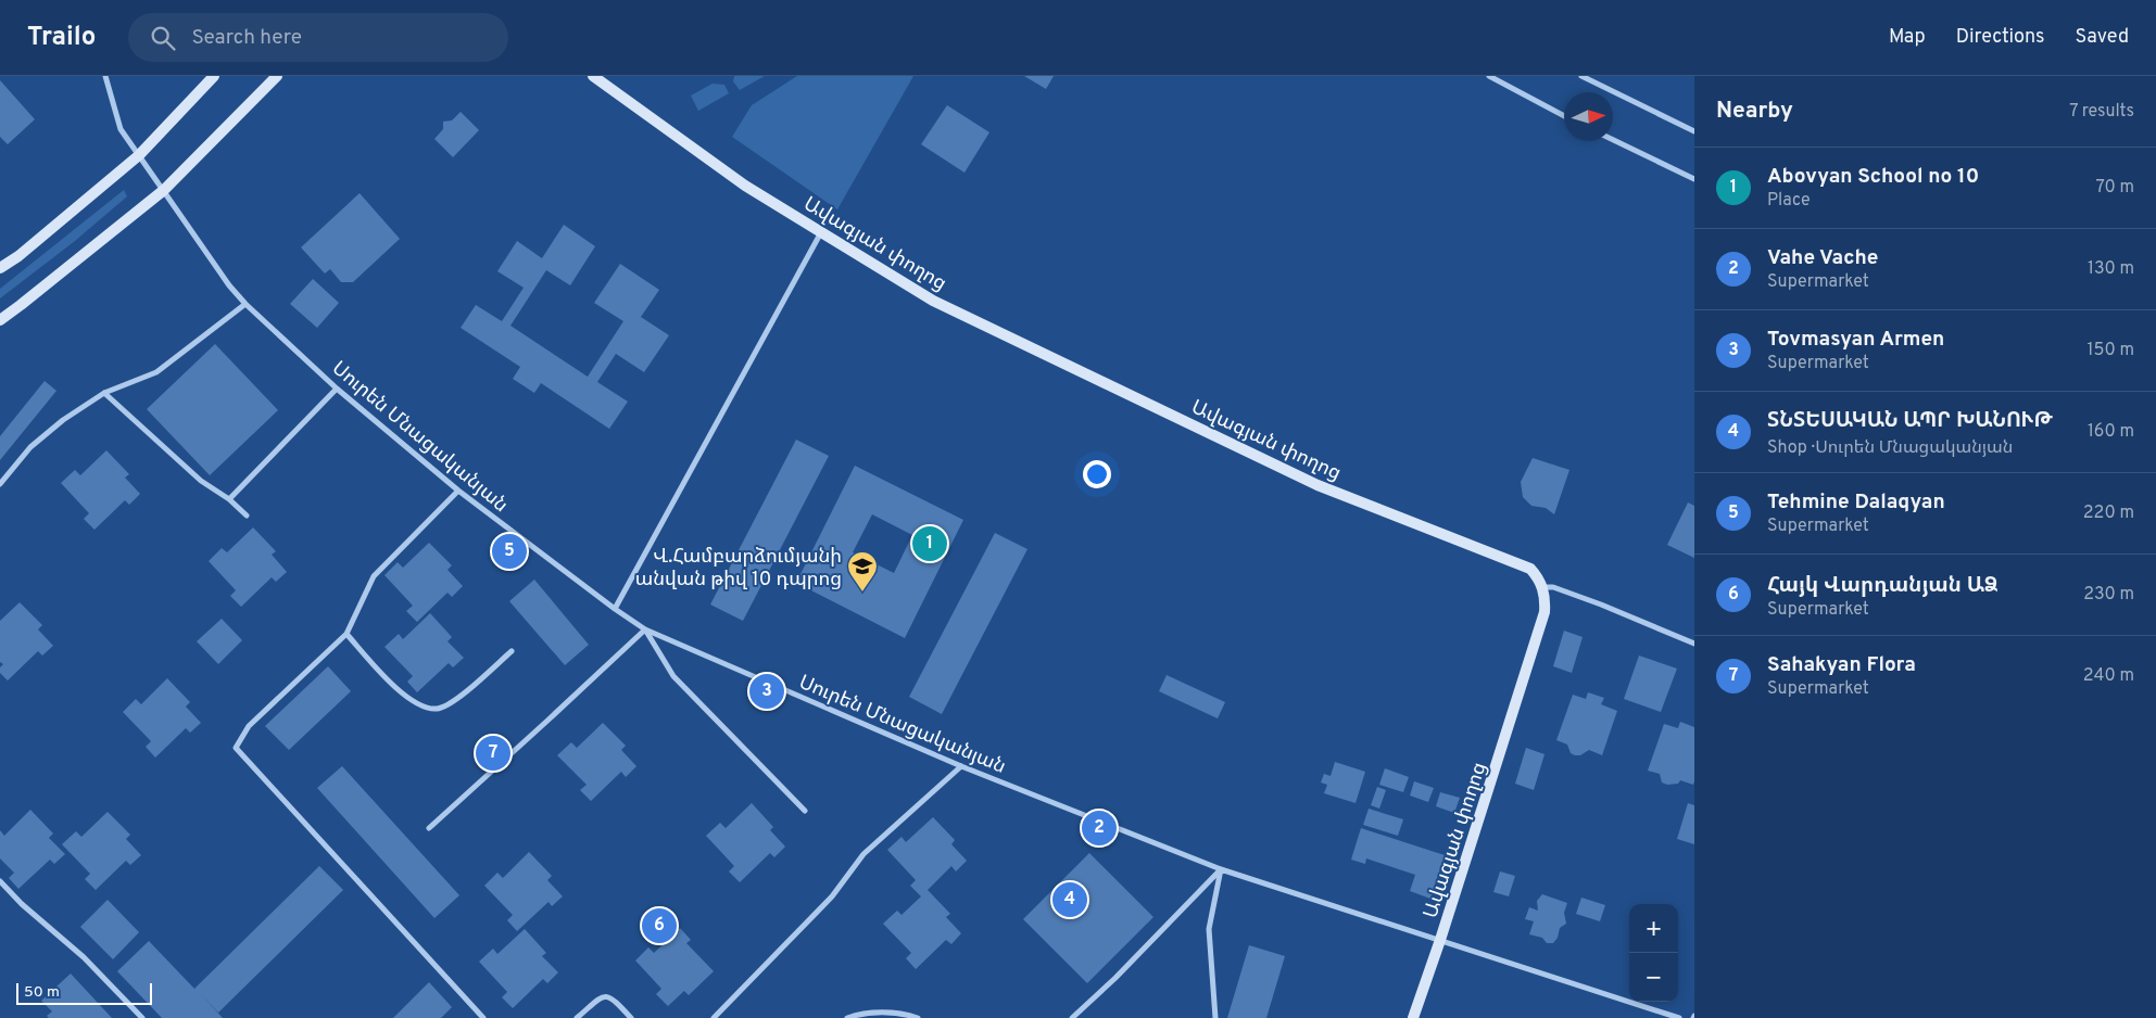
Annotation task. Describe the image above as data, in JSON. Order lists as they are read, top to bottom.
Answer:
{
  "streets": {
    "street": ["Ավագյան փողոց", "Սուրեն Մնացականյան"]
  },
  "crossings": [
    ["Ավագյան փողոց", "Սուրեն Մնացականյան"]
  ],
  "places": {
    "school or university": ["Վ.Համբարձումյանի անվան թիվ 10 դպրոց"]
  },
  "scale_bar": "50 m",
  "north": "right",
  "page": {
    "header": "Trailo",
    "search": "Search here",
    "nav": ["Map", "Directions", "Saved"],
    "heading": ["Nearby", "7 results"],
    "list": [
      {
        "mark": "1",
        "name": "Abovyan School no 10",
        "note": "Place",
        "value": "70 m"
      },
      {
        "mark": "2",
        "name": "Vahe Vache",
        "note": "Supermarket",
        "value": "130 m"
      },
      {
        "mark": "3",
        "name": "Tovmasyan Armen",
        "note": "Supermarket",
        "value": "150 m"
      },
      {
        "mark": "4",
        "name": "ՏՆՏԵՍԱԿԱՆ ԱՊՐ ԽԱՆՈՒԹ",
        "note": "Shop · Սուրեն Մնացականյան",
        "value": "160 m"
      },
      {
        "mark": "5",
        "name": "Tehmine Dalaqyan",
        "note": "Supermarket",
        "value": "220 m"
      },
      {
        "mark": "6",
        "name": "Հայկ Վարդանյան ԱՁ",
        "note": "Supermarket",
        "value": "230 m"
      },
      {
        "mark": "7",
        "name": "Sahakyan Flora",
        "note": "Supermarket",
        "value": "240 m"
      }
    ],
    "pins": [
      "1",
      "5",
      "3",
      "7",
      "2",
      "4",
      "6"
    ],
    "map_buttons": ["+", "−"],
    "scale": "50 m"
  }
}
